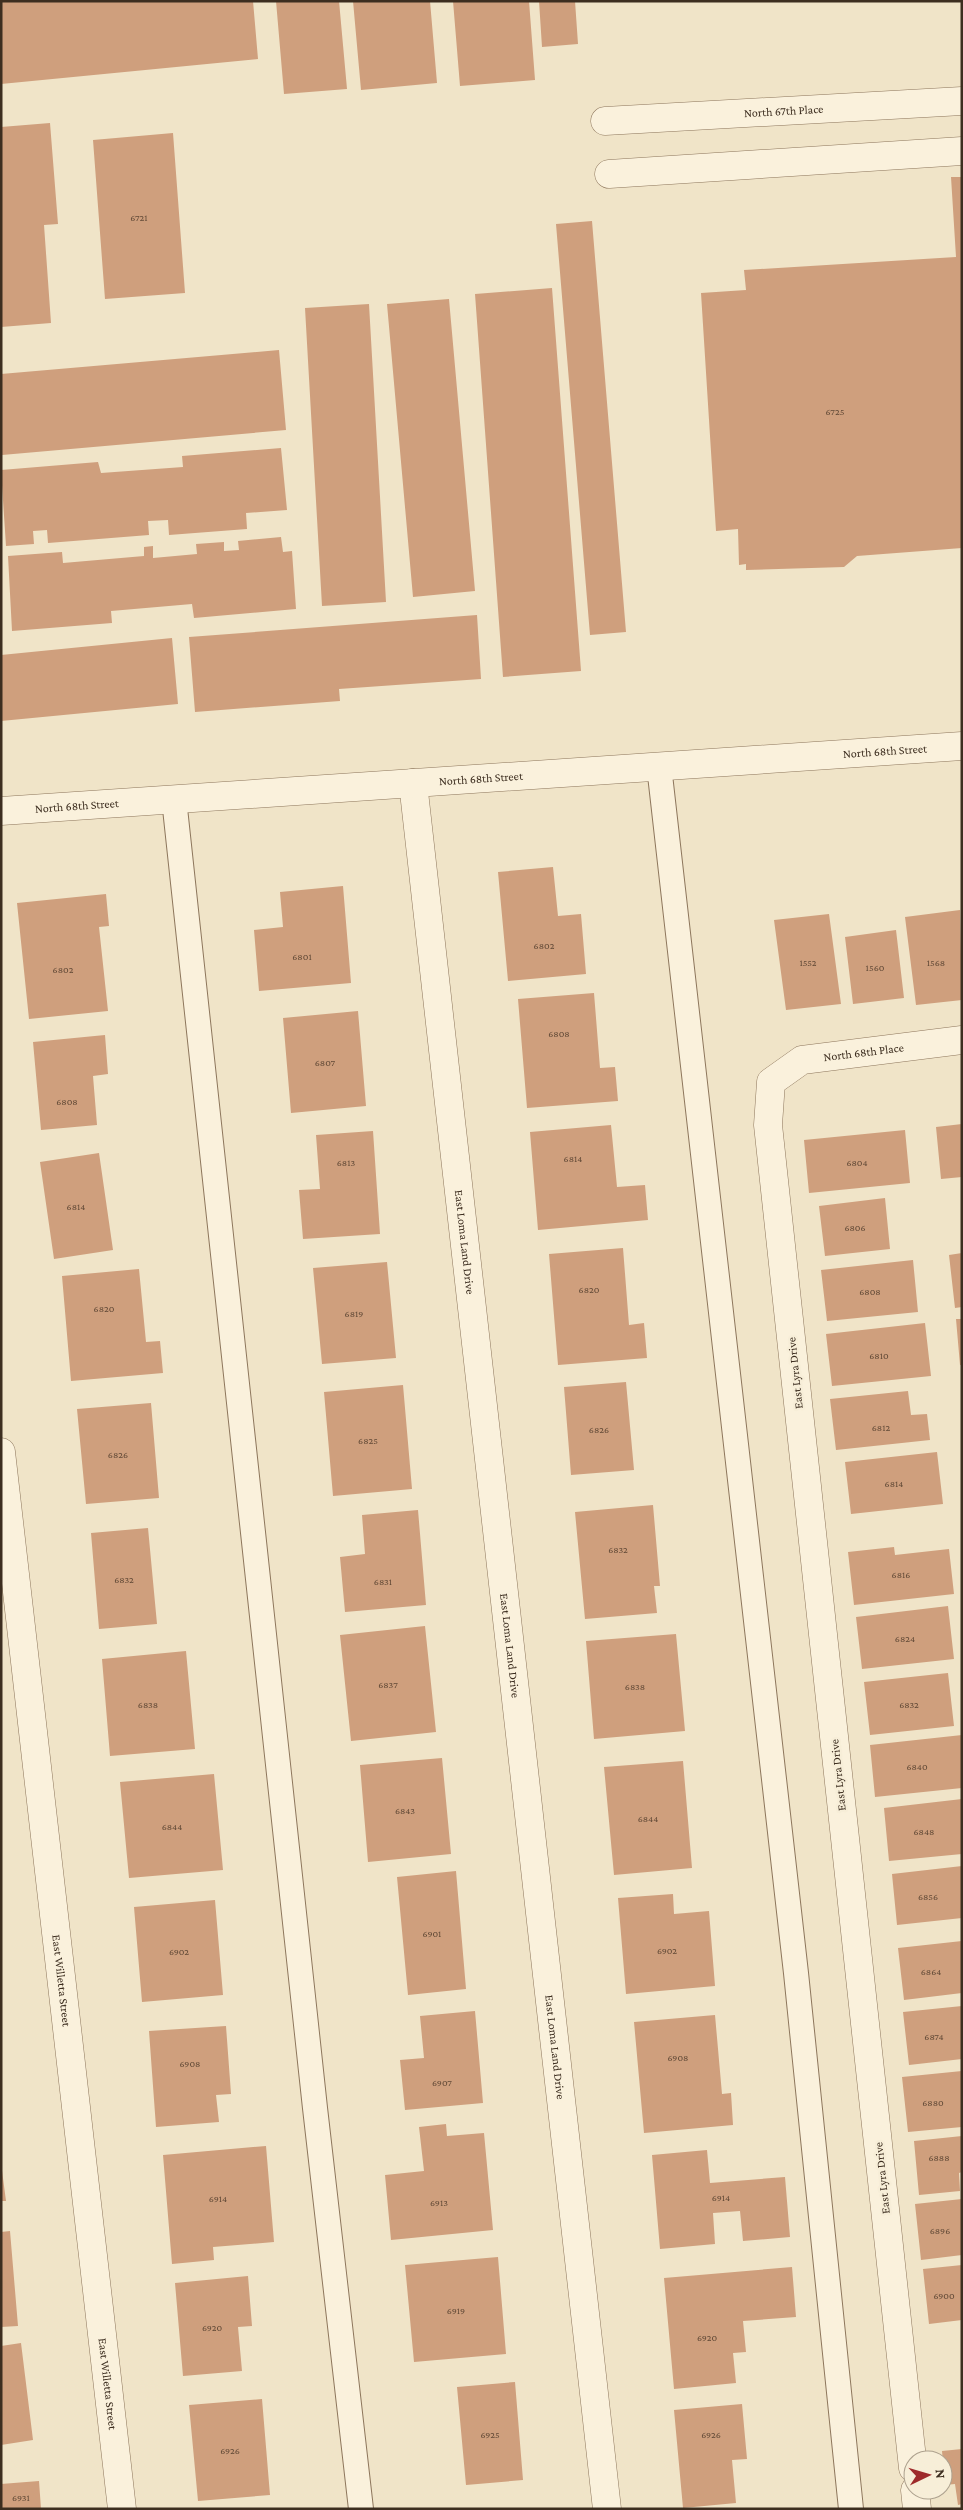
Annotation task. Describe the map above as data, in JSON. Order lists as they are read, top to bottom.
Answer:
{
  "streets": {
    "street": [
      "North 67th Place",
      "North 68th Street",
      "North 68th Place",
      "East Loma Land Drive",
      "East Lyra Drive",
      "East Willetta Street"
    ]
  },
  "crossings": [
    ["North 68th Street", "East Loma Land Drive"],
    ["North 68th Place", "East Lyra Drive"]
  ],
  "house_numbers": [
    "6721",
    "6725",
    "6802",
    "6801",
    "1552",
    "1568",
    "1560",
    "6802",
    "6808",
    "6807",
    "6808",
    "6814",
    "6813",
    "6804",
    "6814",
    "6806",
    "6820",
    "6808",
    "6820",
    "6819",
    "6810",
    "6812",
    "6826",
    "6825",
    "6826",
    "6814",
    "6832",
    "6816",
    "6832",
    "6831",
    "6824",
    "6837",
    "6838",
    "6838",
    "6832",
    "6840",
    "6843",
    "6844",
    "6844",
    "6848",
    "6856",
    "6901",
    "6902",
    "6902",
    "6864",
    "6874",
    "6908",
    "6908",
    "6907",
    "6880",
    "6888",
    "6914",
    "6914",
    "6913",
    "6896",
    "6900",
    "6919",
    "6920",
    "6920",
    "6925",
    "6926",
    "6926",
    "6931"
  ],
  "north": "right"
}
